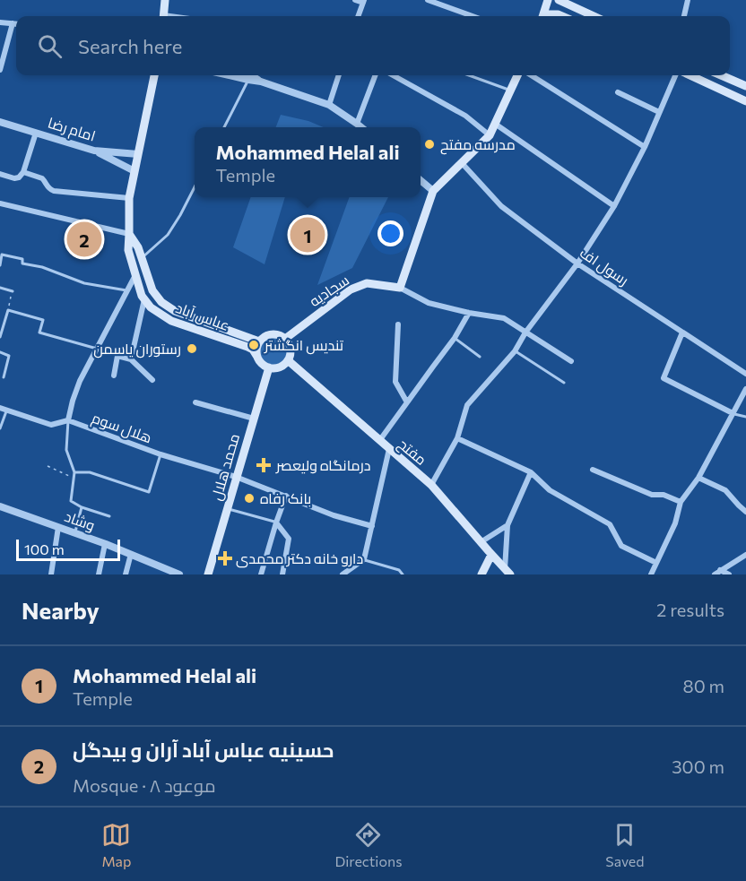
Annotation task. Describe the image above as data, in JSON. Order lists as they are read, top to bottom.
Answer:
{
  "streets": {
    "main road": [
      "سجادیه",
      "عباس آباد",
      "مفتح",
      "محمد هلال"
    ],
    "street": [
      "امام رضا",
      "رسول اف",
      "هلال سوم",
      "وشاد"
    ]
  },
  "crossings": [
    ["امام رضا", "عباس آباد"],
    ["سجادیه", "عباس آباد"],
    ["سجادیه", "مفتح"],
    ["سجادیه", "محمد هلال"],
    ["عباس آباد", "مفتح"],
    ["عباس آباد", "محمد هلال"],
    ["هلال سوم", "محمد هلال"],
    ["مفتح", "محمد هلال"]
  ],
  "places": {
    "other": [
      "مدرسه مفتح",
      "تندیس انگشتر",
      "رستوران یاسمن",
      "بانک رفاه"
    ],
    "health": ["درمانگاه ولیعصر", "دارو خانه دکتر محمدی"]
  },
  "scale_bar": "100 m",
  "page": {
    "search": "Search here",
    "popup": ["Mohammed Helal ali", "Temple"],
    "pins": ["1", "2"],
    "scale": "100 m",
    "heading": ["Nearby", "2 results"],
    "list": [
      {
        "mark": "1",
        "name": "Mohammed Helal ali",
        "note": "Temple",
        "value": "80 m"
      },
      {
        "mark": "2",
        "name": "حسینیه عباس آباد آران و بیدگل",
        "note": "Mosque · موعود ۸",
        "value": "300 m"
      }
    ],
    "nav": ["Map", "Directions", "Saved"]
  }
}
